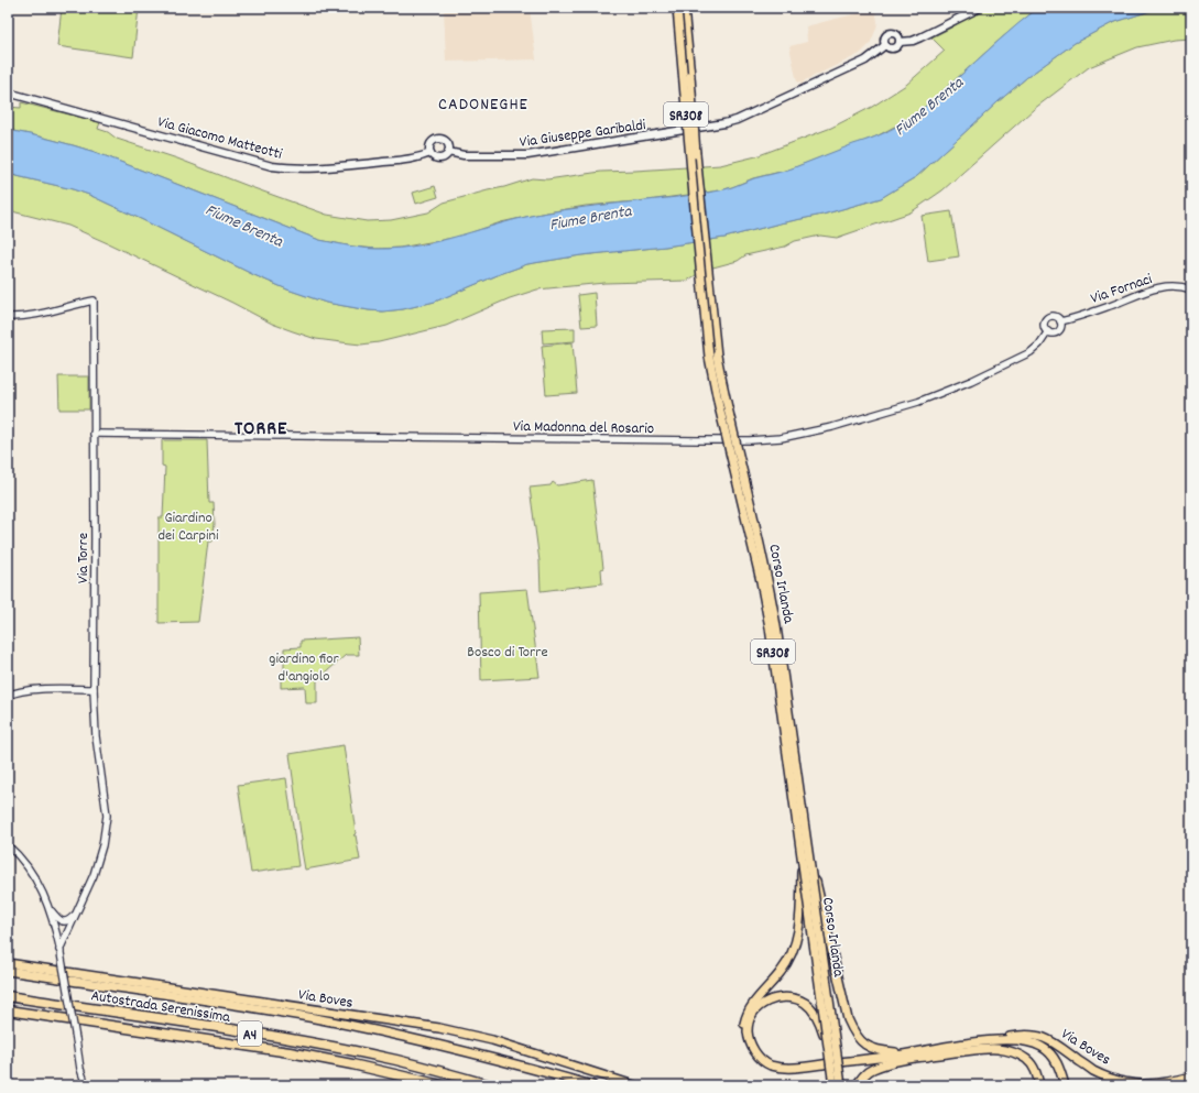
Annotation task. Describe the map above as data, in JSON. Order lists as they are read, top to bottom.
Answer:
{
  "streets": {
    "highway": [
      "SR308",
      "Corso Irlanda",
      "Via Boves",
      "Autostrada Serenissima",
      "A4"
    ],
    "main road": ["Via Giuseppe Garibaldi", "Via Giacomo Matteotti"],
    "street": ["Via Fornaci", "Via Madonna del Rosario", "Via Torre"]
  },
  "crossings": [
    ["SR308", "Corso Irlanda"],
    ["Via Giuseppe Garibaldi", "Via Giacomo Matteotti"],
    ["Via Fornaci", "Via Madonna del Rosario"],
    ["Via Madonna del Rosario", "Via Torre"]
  ],
  "districts": ["CADONEGHE", "TORRE"],
  "water": ["Fiume Brenta"],
  "parks": ["Giardino dei Carpini", "Bosco di Torre", "giardino fior d'angiolo"]
}
